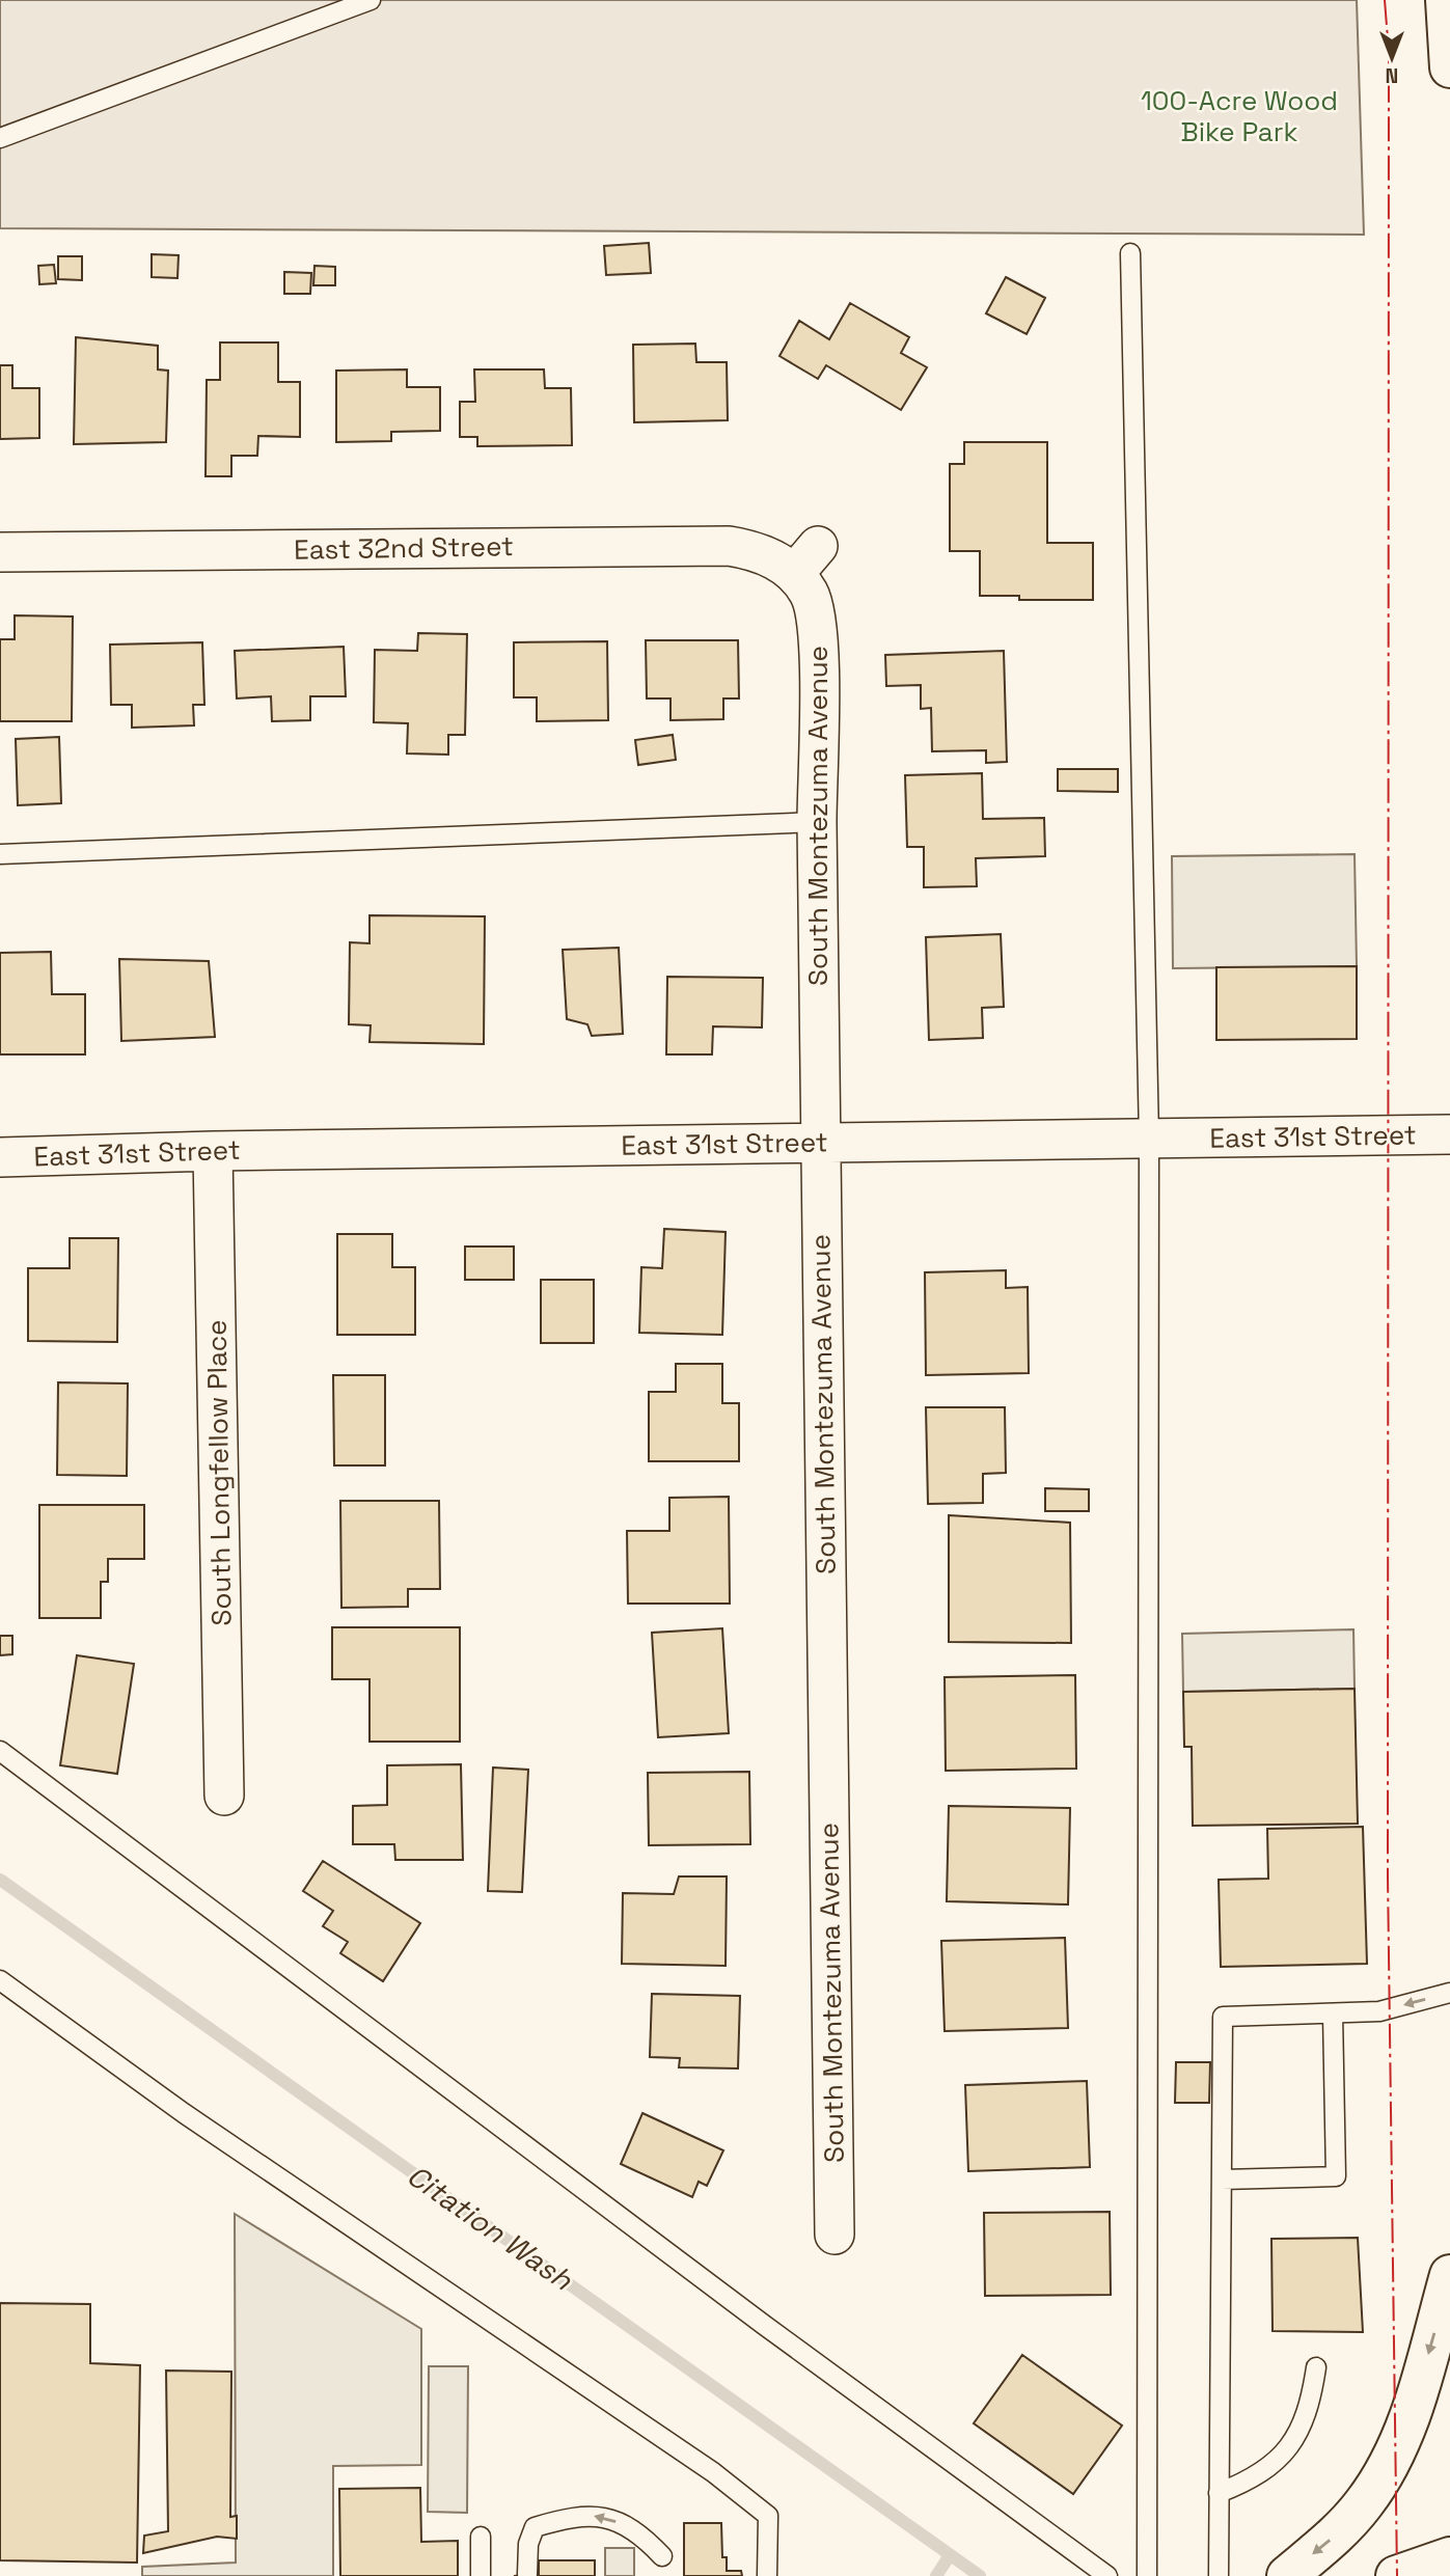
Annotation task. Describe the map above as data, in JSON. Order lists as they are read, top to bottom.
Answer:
{
  "streets": {
    "street": [
      "East 32nd Street",
      "South Montezuma Avenue",
      "East 31st Street",
      "South Longfellow Place"
    ]
  },
  "crossings": [
    ["East 32nd Street", "South Montezuma Avenue"],
    ["South Montezuma Avenue", "East 31st Street"],
    ["East 31st Street", "South Longfellow Place"]
  ],
  "water": ["Citation Wash"],
  "parks": ["100-Acre Wood Bike Park"],
  "north": "bottom"
}
